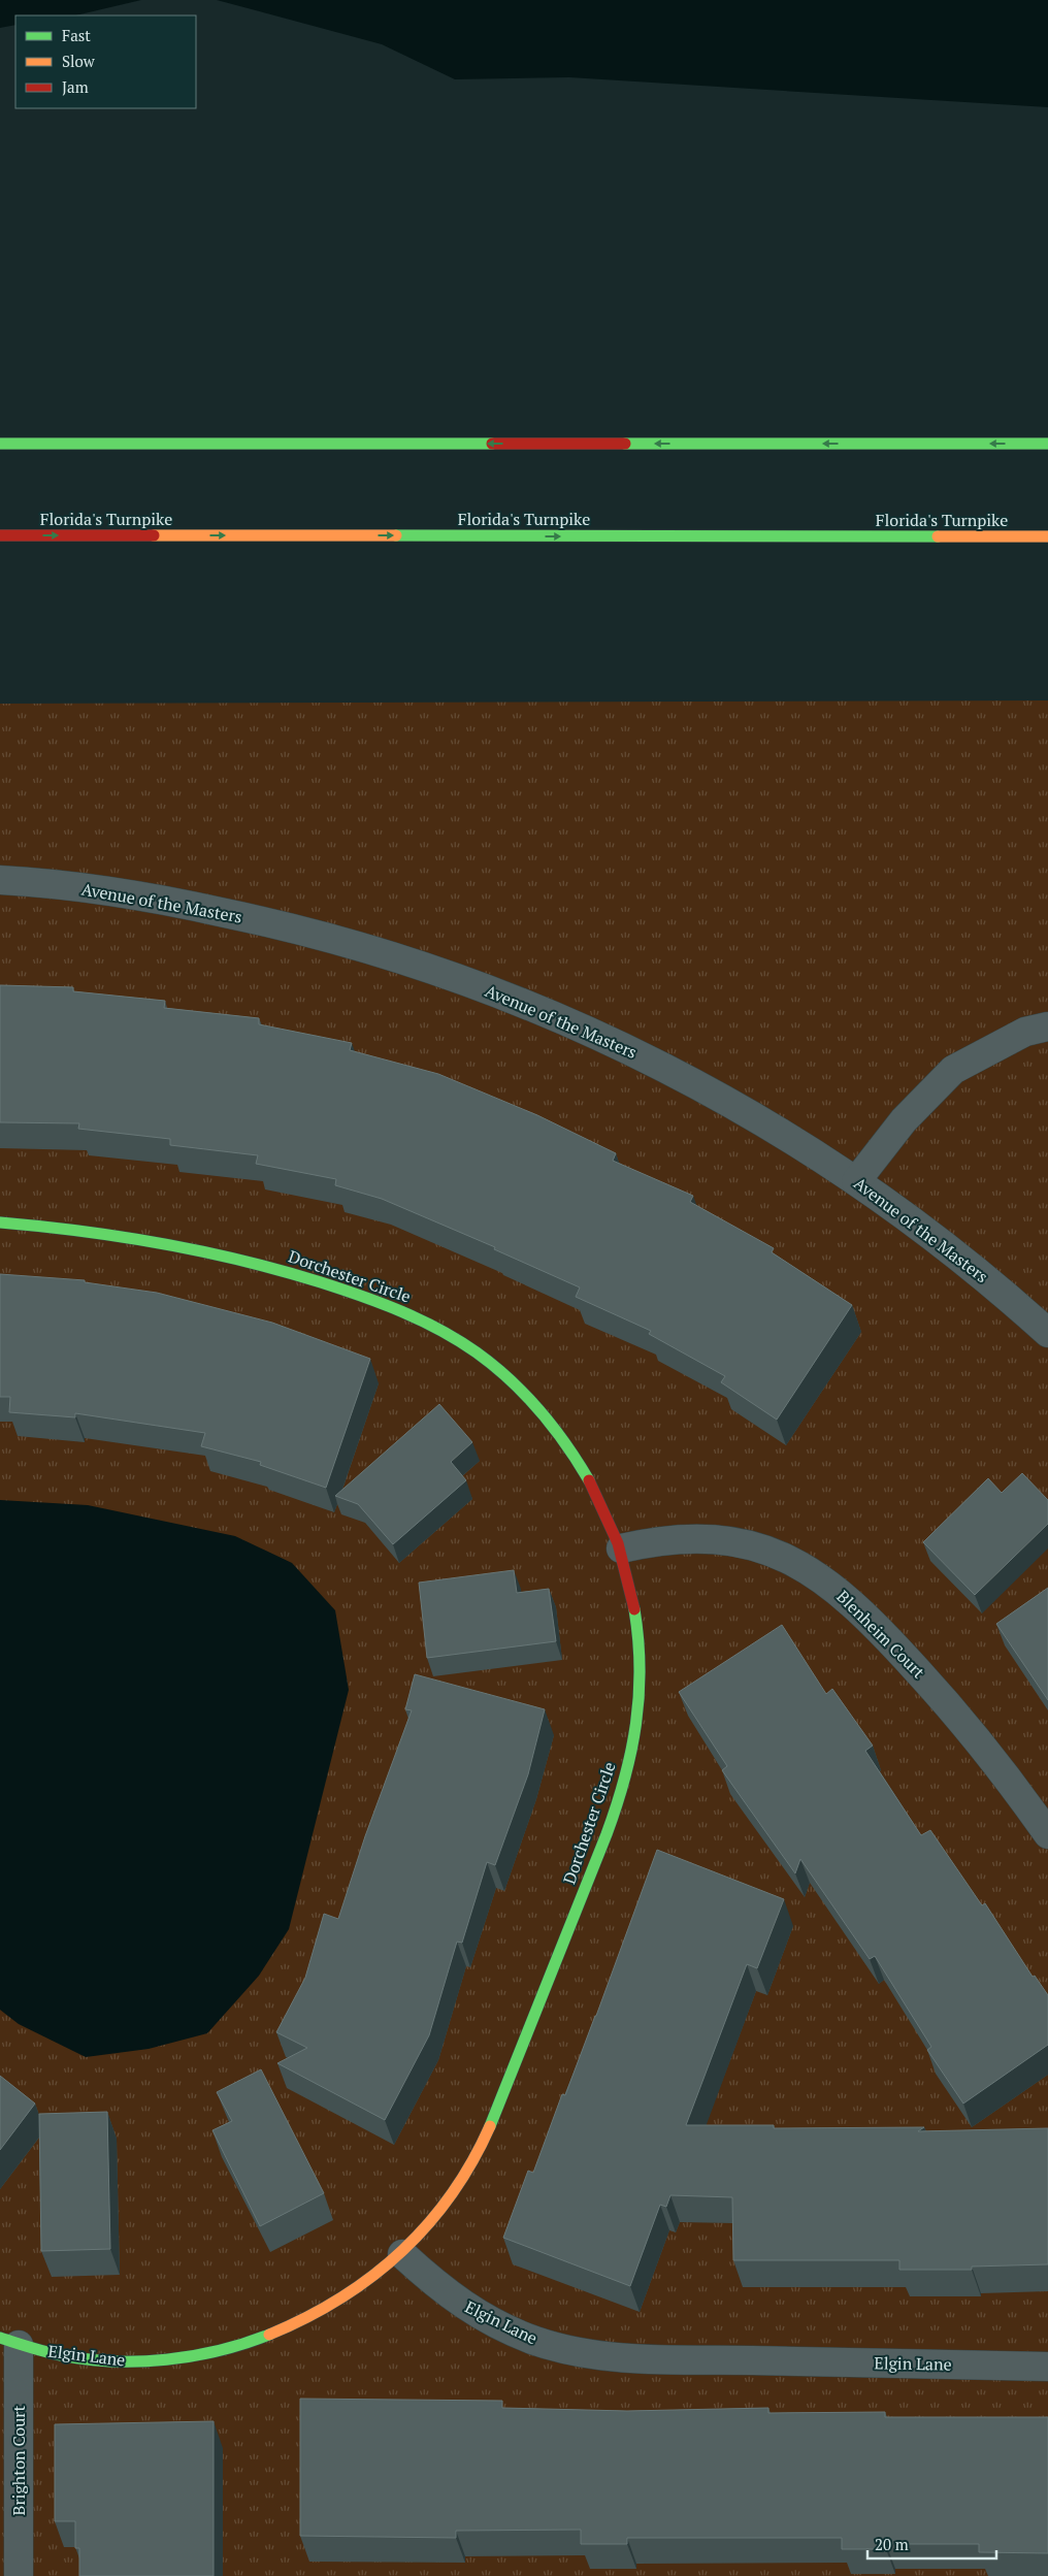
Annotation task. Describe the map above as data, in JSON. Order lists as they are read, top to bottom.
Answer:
{
  "streets": {
    "main road": ["Florida's Turnpike", "Dorchester Circle", "Elgin Lane"],
    "street": ["Avenue of the Masters", "Blenheim Court", "Brighton Court"]
  },
  "crossings": [
    ["Dorchester Circle", "Blenheim Court"],
    ["Dorchester Circle", "Elgin Lane"],
    ["Elgin Lane", "Brighton Court"]
  ],
  "legend": ["Fast", "Slow", "Jam"],
  "scale_bar": "20 m"
}
